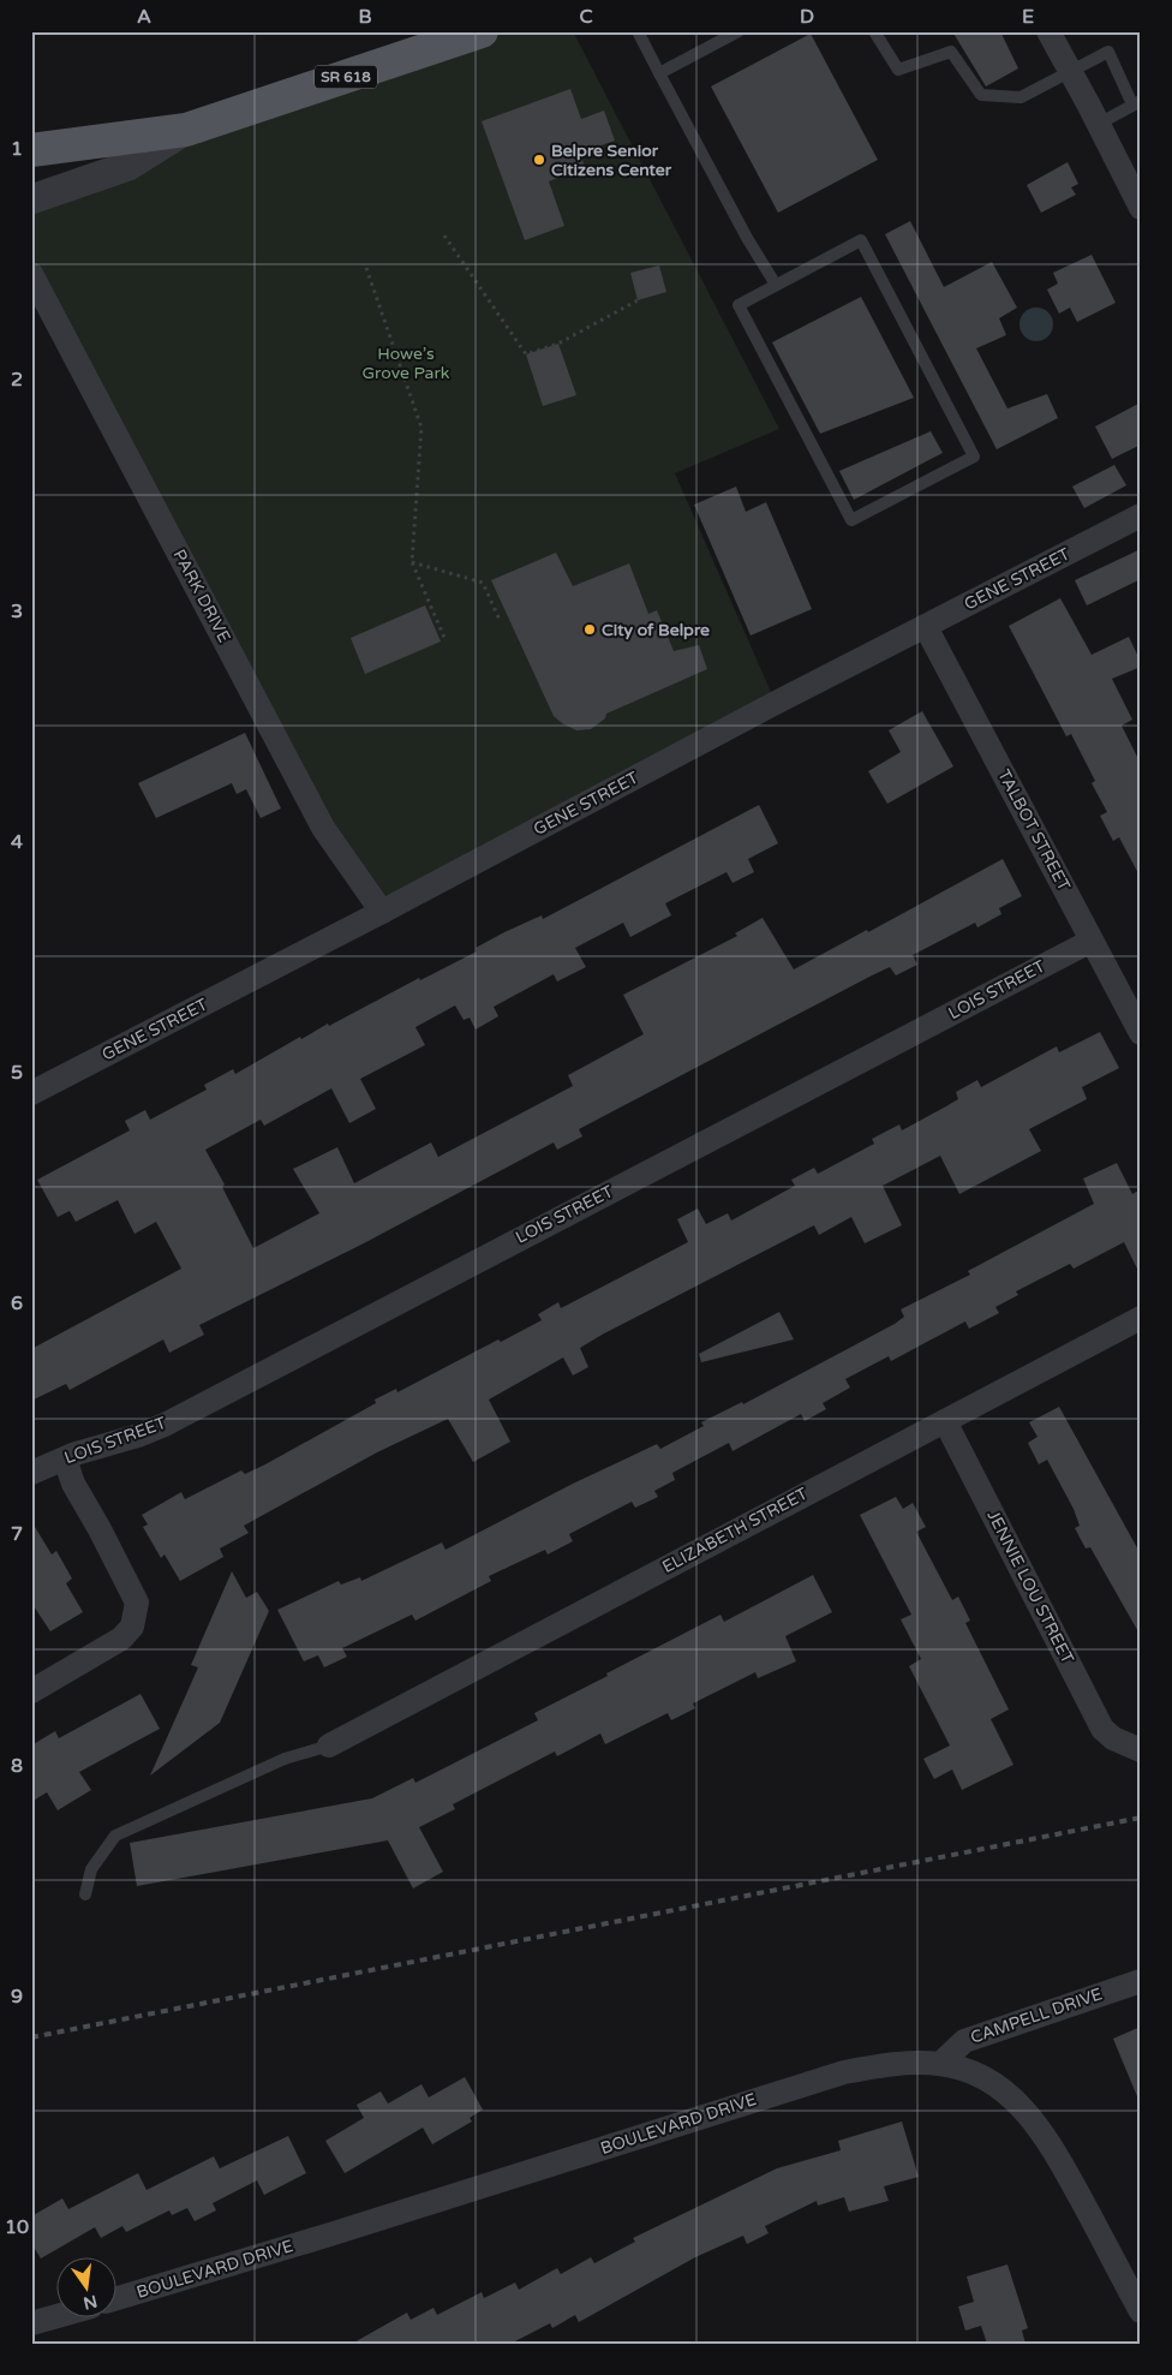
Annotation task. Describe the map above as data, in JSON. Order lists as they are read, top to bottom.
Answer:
{
  "streets": {
    "main road": ["SR 618"],
    "street": [
      "GENE STREET",
      "PARK DRIVE",
      "TALBOT STREET",
      "LOIS STREET",
      "ELIZABETH STREET",
      "JENNIE LOU STREET",
      "CAMPELL DRIVE",
      "BOULEVARD DRIVE"
    ]
  },
  "crossings": [
    ["GENE STREET", "PARK DRIVE"],
    ["GENE STREET", "TALBOT STREET"],
    ["TALBOT STREET", "LOIS STREET"],
    ["ELIZABETH STREET", "JENNIE LOU STREET"],
    ["CAMPELL DRIVE", "BOULEVARD DRIVE"]
  ],
  "parks": ["Howe’s Grove Park"],
  "places": ["Belpre Senior Citizens Center", "City of Belpre"],
  "north": "bottom",
  "grid": {
    "columns": [
      "A",
      "B",
      "C",
      "D",
      "E"
    ],
    "rows": [
      "1",
      "2",
      "3",
      "4",
      "5",
      "6",
      "7",
      "8",
      "9",
      "10"
    ]
  }
}
